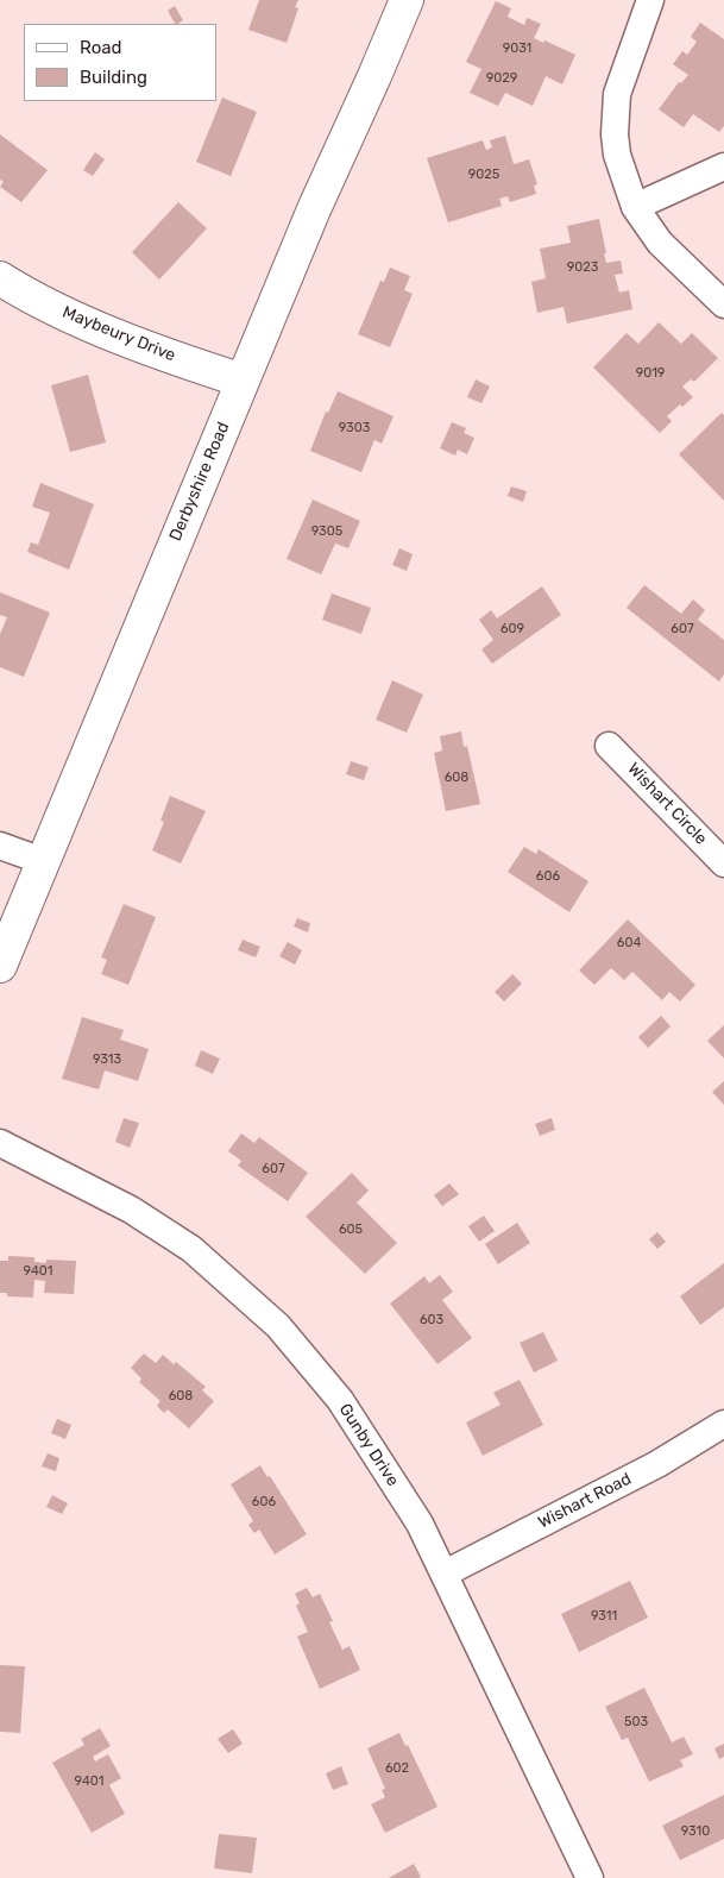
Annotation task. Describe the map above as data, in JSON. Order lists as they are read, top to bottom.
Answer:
{
  "streets": {
    "street": [
      "Maybeury Drive",
      "Derbyshire Road",
      "Wishart Circle",
      "Gunby Drive",
      "Wishart Road"
    ]
  },
  "crossings": [
    ["Maybeury Drive", "Derbyshire Road"],
    ["Gunby Drive", "Wishart Road"]
  ],
  "house_numbers": [
    "9031",
    "9029",
    "9025",
    "9023",
    "9019",
    "9303",
    "9305",
    "609",
    "607",
    "608",
    "606",
    "604",
    "9313",
    "607",
    "605",
    "9401",
    "603",
    "608",
    "606",
    "9311",
    "503",
    "602",
    "9401",
    "9310"
  ],
  "legend": ["Road", "Building"]
}
